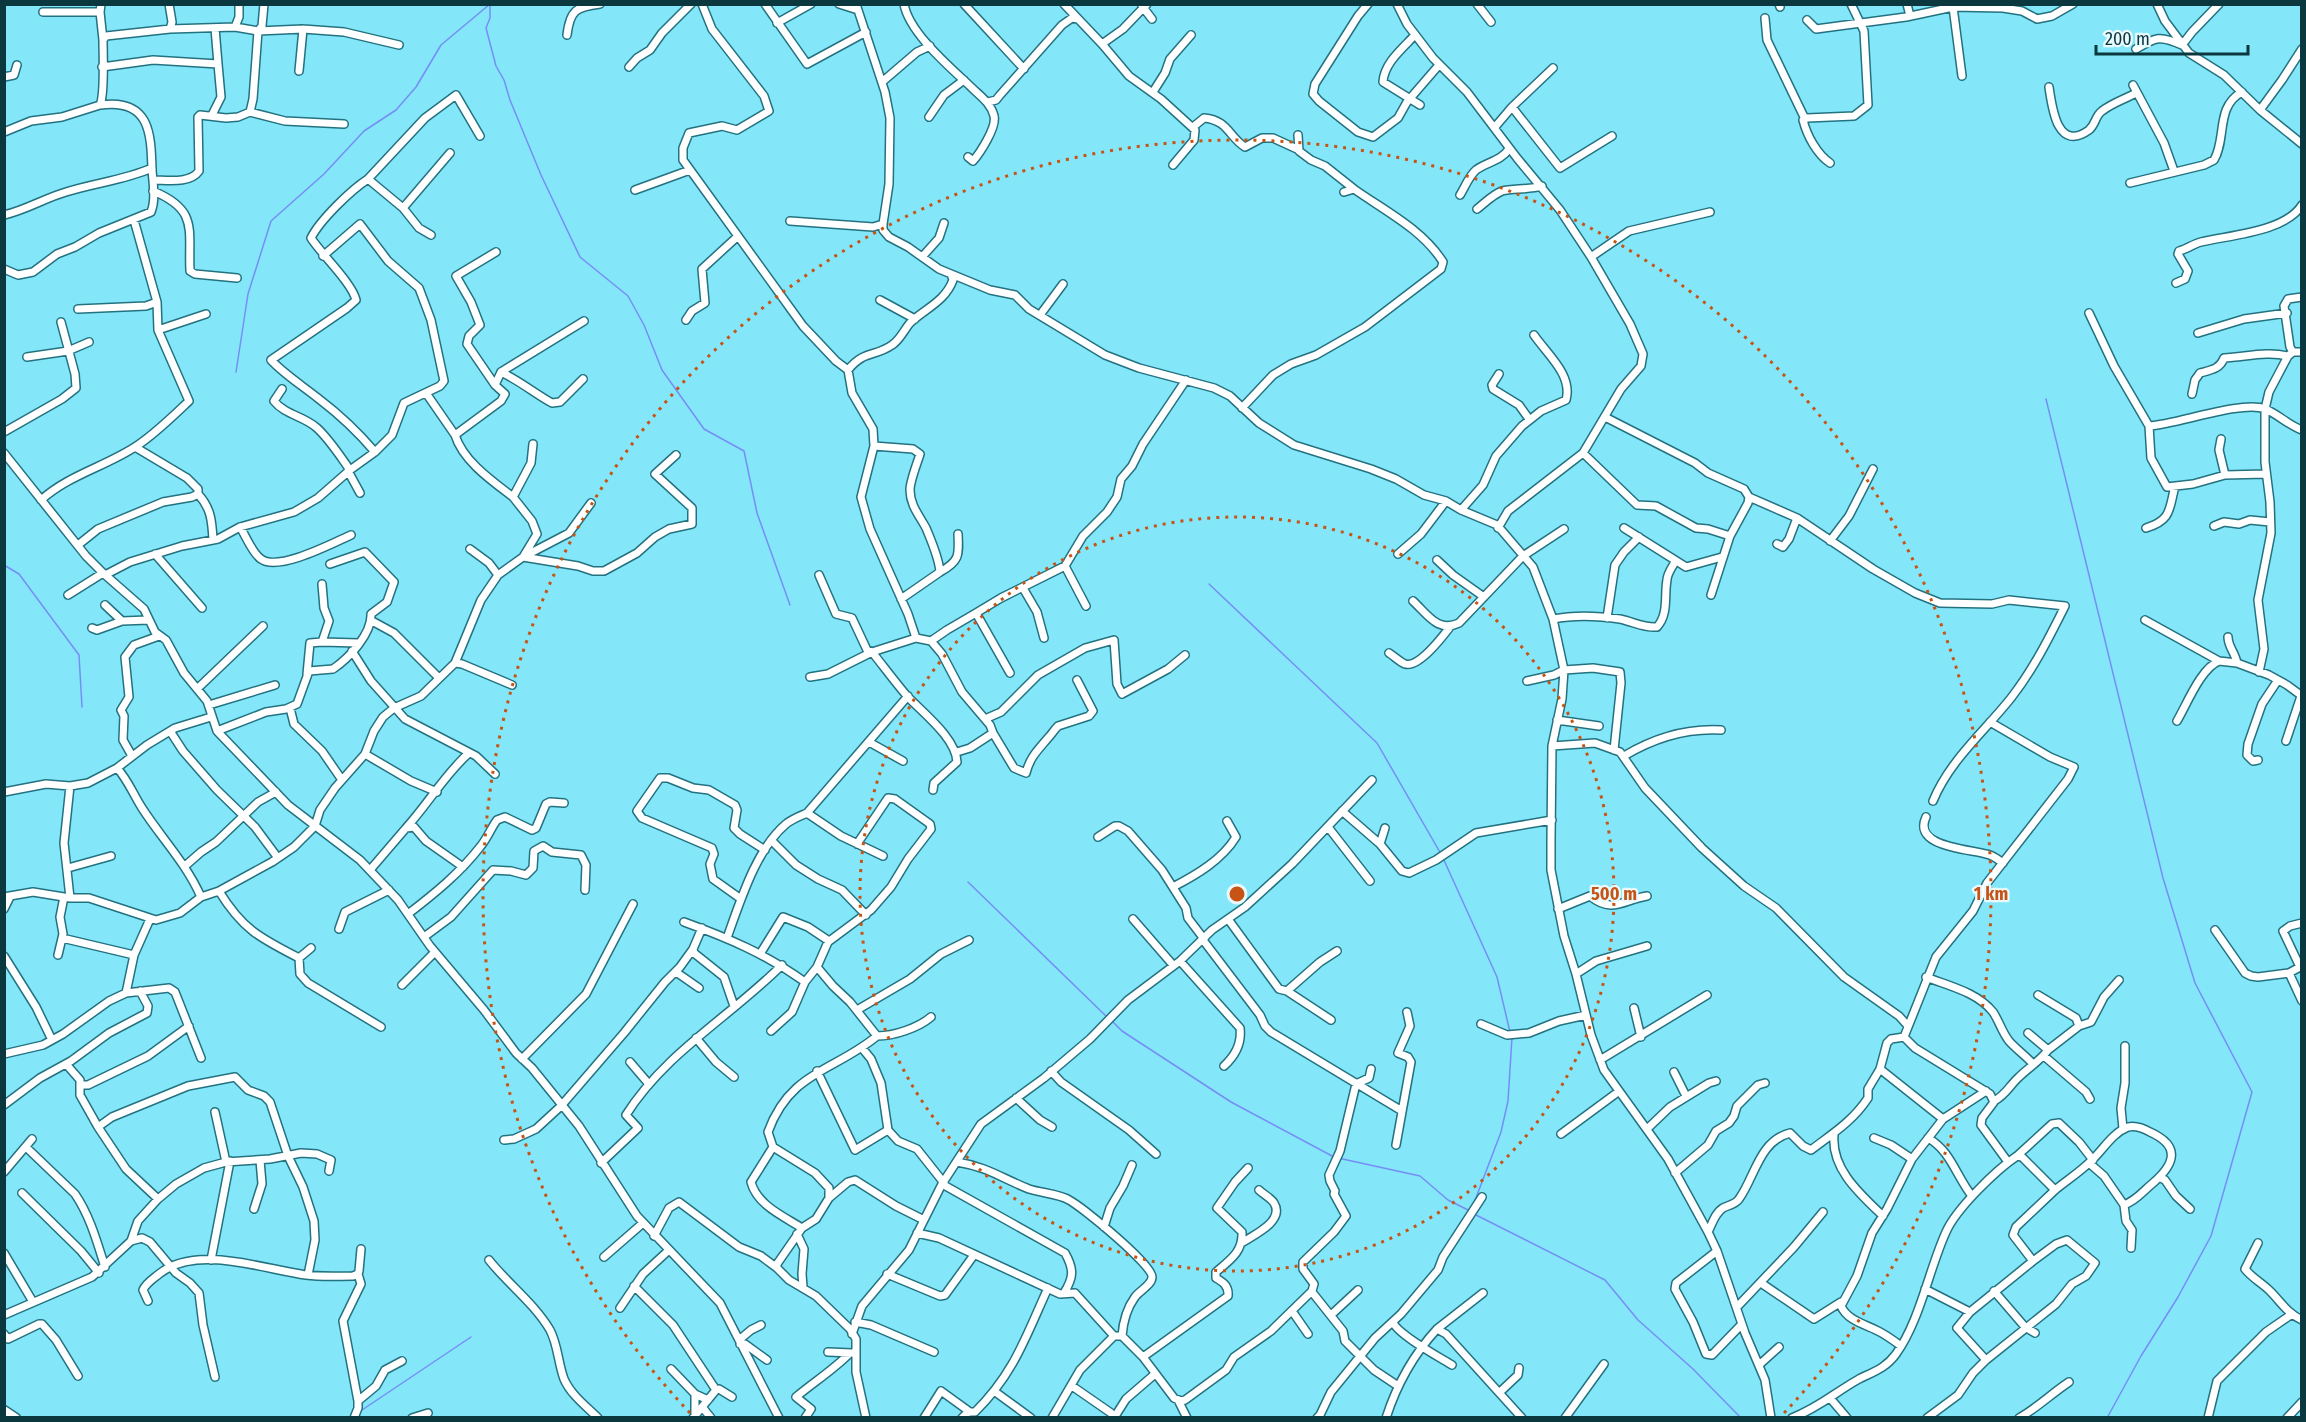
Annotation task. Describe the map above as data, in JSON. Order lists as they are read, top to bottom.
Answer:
{
  "scale_bar": "200 m",
  "rings": ["500 m", "1 km"]
}
